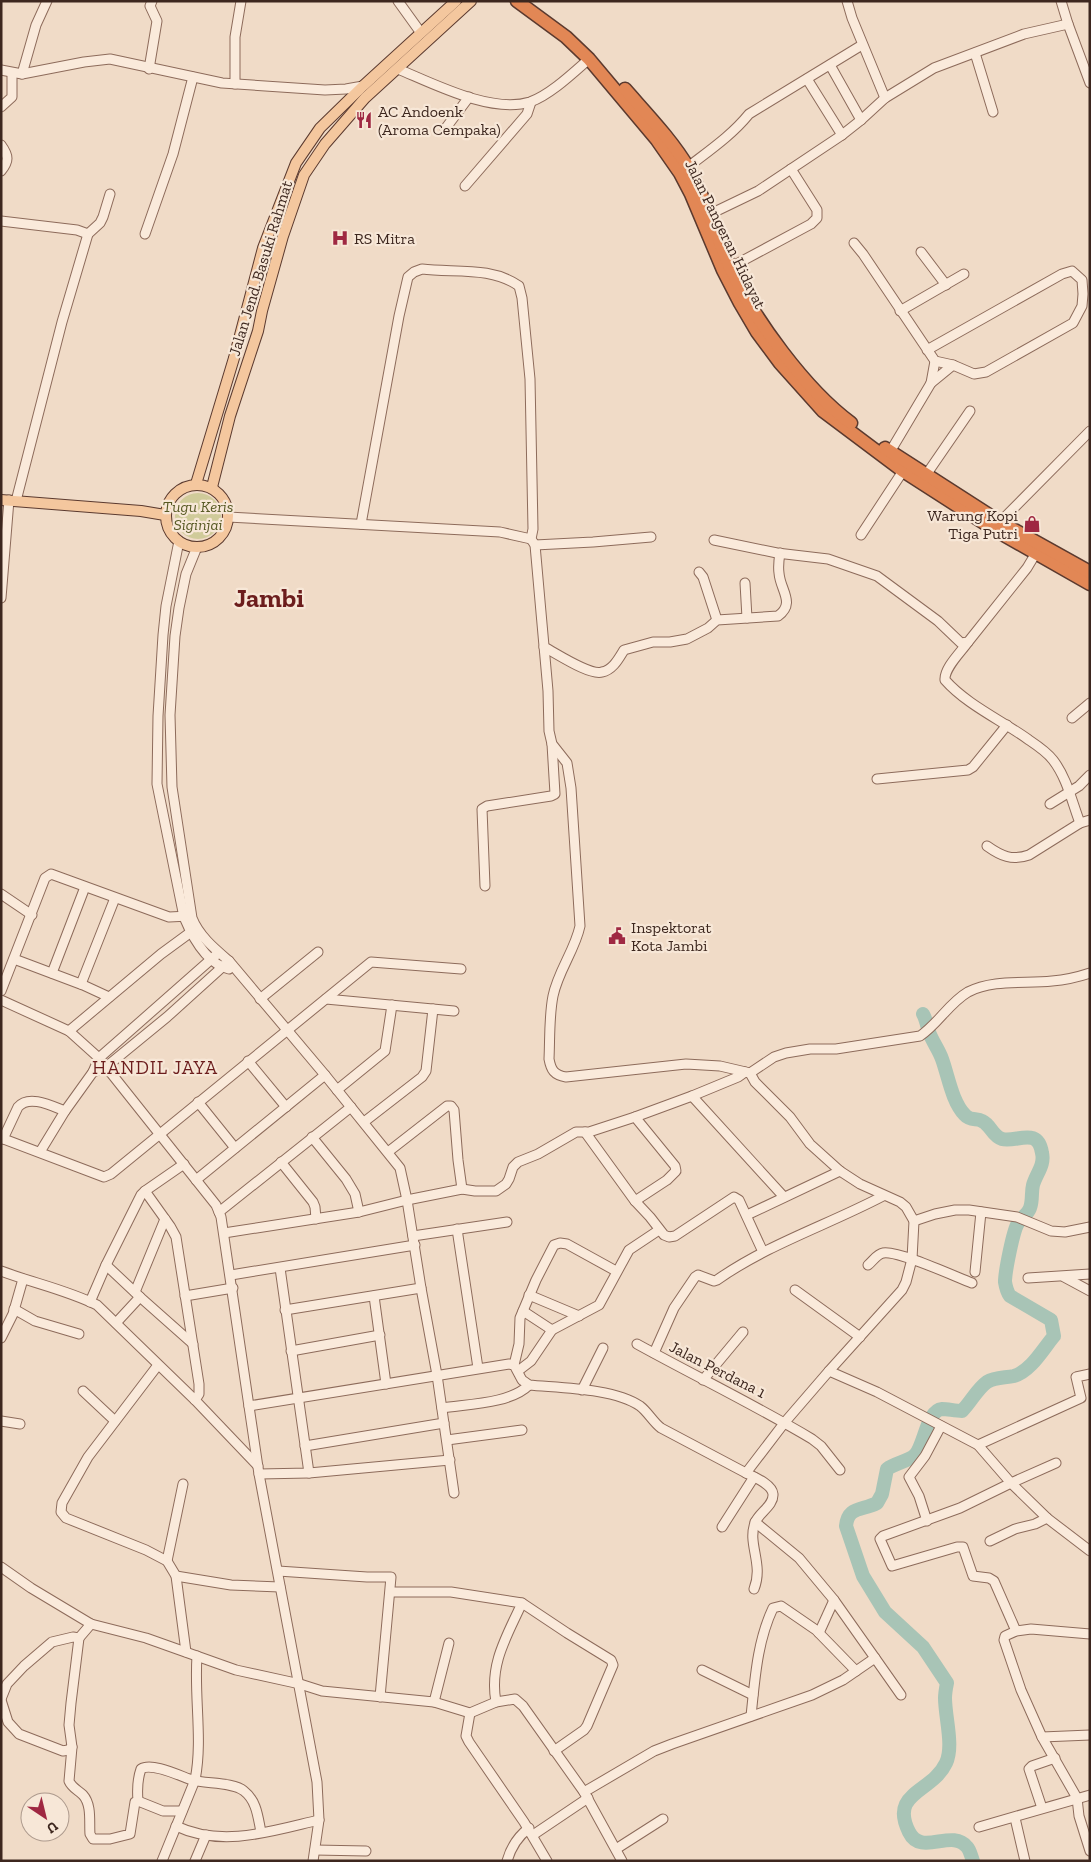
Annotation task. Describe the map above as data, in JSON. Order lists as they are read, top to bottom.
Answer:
{
  "streets": {
    "highway": ["Jalan Pangeran Hidayat"],
    "main road": ["Jalan Jend. Basuki Rahmat"],
    "street": ["Jalan Perdana 1"]
  },
  "districts": ["Jambi", "HANDIL JAYA"],
  "parks": ["Tugu Keris Siginjai"],
  "places": {
    "restaurant": ["AC Andoenk (Aroma Cempaka)"],
    "hospital": ["RS Mitra"],
    "shop": ["Warung Kopi Tiga Putri"],
    "public building": ["Inspektorat Kota Jambi"]
  },
  "north": "bottom right"
}
